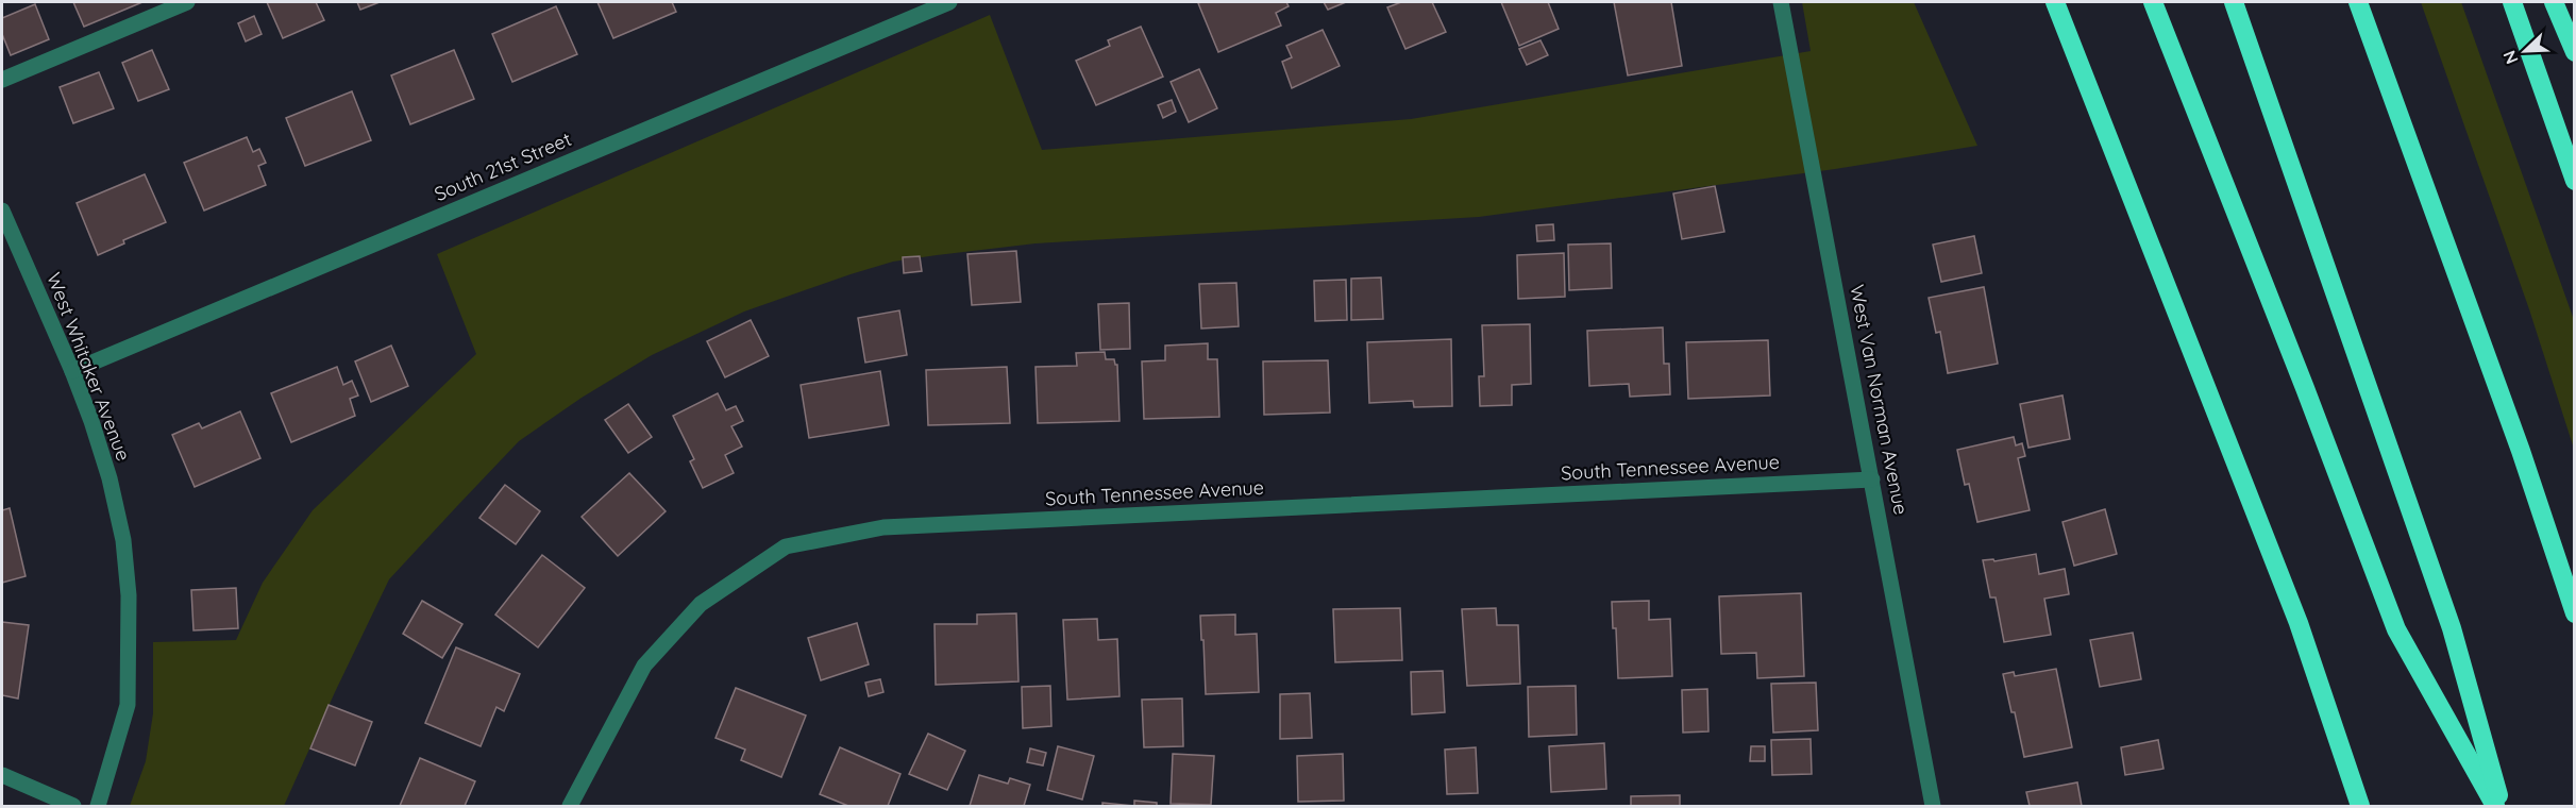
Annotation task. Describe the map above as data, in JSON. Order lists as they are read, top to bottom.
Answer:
{
  "streets": {
    "street": [
      "South 21st Street",
      "West Whitaker Avenue",
      "West Van Norman Avenue",
      "South Tennessee Avenue"
    ]
  },
  "crossings": [
    ["South 21st Street", "West Whitaker Avenue"],
    ["West Van Norman Avenue", "South Tennessee Avenue"]
  ],
  "north": "bottom left"
}
